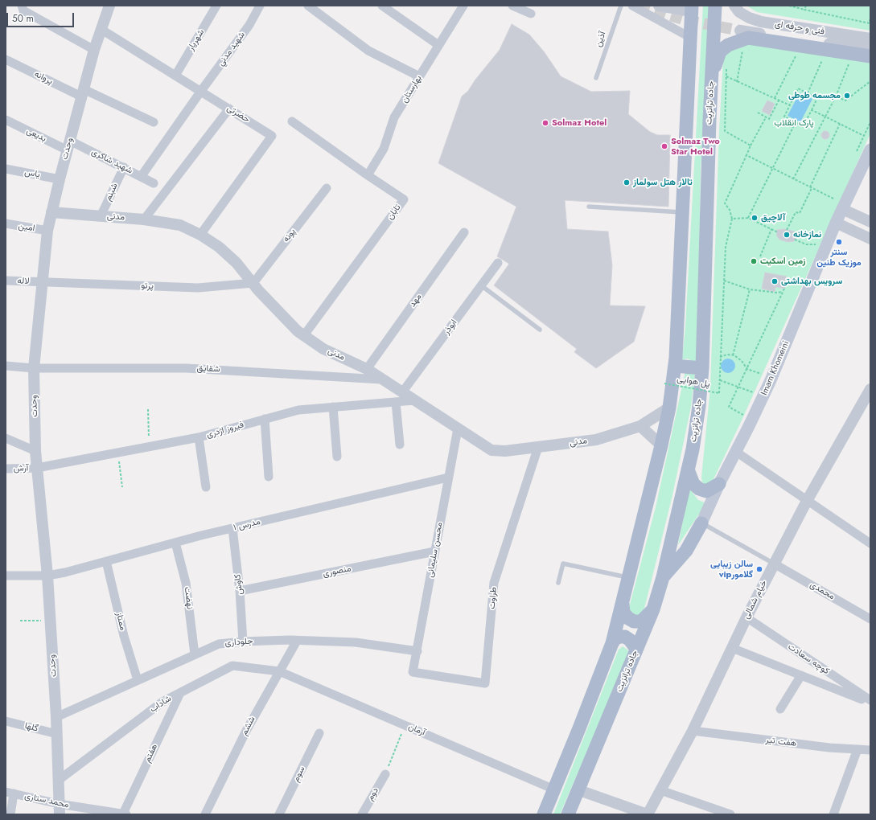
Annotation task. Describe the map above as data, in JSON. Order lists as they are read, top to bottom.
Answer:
{
  "streets": {
    "main road": ["جاده ترانزیت", "Imam Khomeini"],
    "street": [
      "فنی و حرفه ای",
      "شهریار",
      "شهيد مدني",
      "پروانه",
      "بهارستان",
      "حضرتی",
      "بدیعی",
      "وحدت",
      "شهید شاکری",
      "یاس",
      "شبنم",
      "تابان",
      "مدنی",
      "امین",
      "پونه",
      "لاله",
      "پرتو",
      "مهد",
      "ابوذر",
      "شقایق",
      "فیروز اژدری",
      "آرش",
      "مدرس ۱",
      "محسن سلیمانی",
      "منصوری",
      "کاوش",
      "محمدی",
      "نهضت",
      "طراوت",
      "خیام شمالی",
      "ممتاز",
      "جلوداری",
      "کوچه سعادت",
      "شاداب",
      "ششم",
      "گلها",
      "آرمان",
      "هفت تير",
      "هفتم",
      "سوم",
      "دوم",
      "محمد ستاری"
    ],
    "lane": ["آذین"],
    "path": ["پل هوایی"]
  },
  "crossings": [
    ["شهریار", "حضرتی"],
    ["شهيد مدني", "حضرتی"],
    ["شهيد مدني", "شهید شاکری"],
    ["پروانه", "وحدت"],
    ["بهارستان", "تابان"],
    ["جاده ترانزیت", "Imam Khomeini"],
    ["حضرتی", "وحدت"],
    ["حضرتی", "مدنی"],
    ["بدیعی", "وحدت"],
    ["بدیعی", "شهید شاکری"],
    ["وحدت", "شهید شاکری"],
    ["وحدت", "یاس"],
    ["وحدت", "مدنی"],
    ["وحدت", "امین"],
    ["وحدت", "لاله"],
    ["وحدت", "پرتو"],
    ["وحدت", "شقایق"],
    ["وحدت", "فیروز اژدری"],
    ["وحدت", "آرش"],
    ["وحدت", "مدرس ۱"],
    ["وحدت", "جلوداری"],
    ["وحدت", "شاداب"],
    ["وحدت", "گلها"],
    ["وحدت", "محمد ستاری"],
    ["شهید شاکری", "شبنم"],
    ["شبنم", "مدنی"],
    ["تابان", "مدنی"],
    ["مدنی", "پونه"],
    ["مدنی", "پرتو"],
    ["مدنی", "مهد"],
    ["مدنی", "ابوذر"],
    ["مدنی", "شقایق"],
    ["مدنی", "فیروز اژدری"],
    ["مدنی", "محسن سلیمانی"],
    ["مدنی", "طراوت"],
    ["پونه", "پرتو"],
    ["لاله", "پرتو"],
    ["فیروز اژدری", "آرش"],
    ["مدرس ۱", "محسن سلیمانی"],
    ["مدرس ۱", "کاوش"],
    ["مدرس ۱", "نهضت"],
    ["مدرس ۱", "ممتاز"],
    ["محسن سلیمانی", "منصوری"],
    ["محسن سلیمانی", "طراوت"],
    ["محسن سلیمانی", "جلوداری"],
    ["منصوری", "کاوش"],
    ["کاوش", "جلوداری"],
    ["محمدی", "خیام شمالی"],
    ["نهضت", "جلوداری"],
    ["خیام شمالی", "کوچه سعادت"],
    ["خیام شمالی", "هفت تير"],
    ["ممتاز", "جلوداری"],
    ["جلوداری", "ششم"],
    ["شاداب", "ششم"],
    ["شاداب", "آرمان"],
    ["شاداب", "هفتم"],
    ["ششم", "آرمان"],
    ["هفتم", "محمد ستاری"]
  ],
  "parks": ["پارک انقلاب"],
  "places": [
    "مجسمه طوطی",
    "Solmaz Hotel",
    "Solmaz Two Star Hotel",
    "تالار هتل سولماز",
    "آلاچیق",
    "نمازخانه",
    "سنتر موزیک طنین",
    "زمین اسکیت",
    "سرویس بهداشتی",
    "سالن زیبایی vipگلامور"
  ],
  "scale_bar": "50 m"
}
